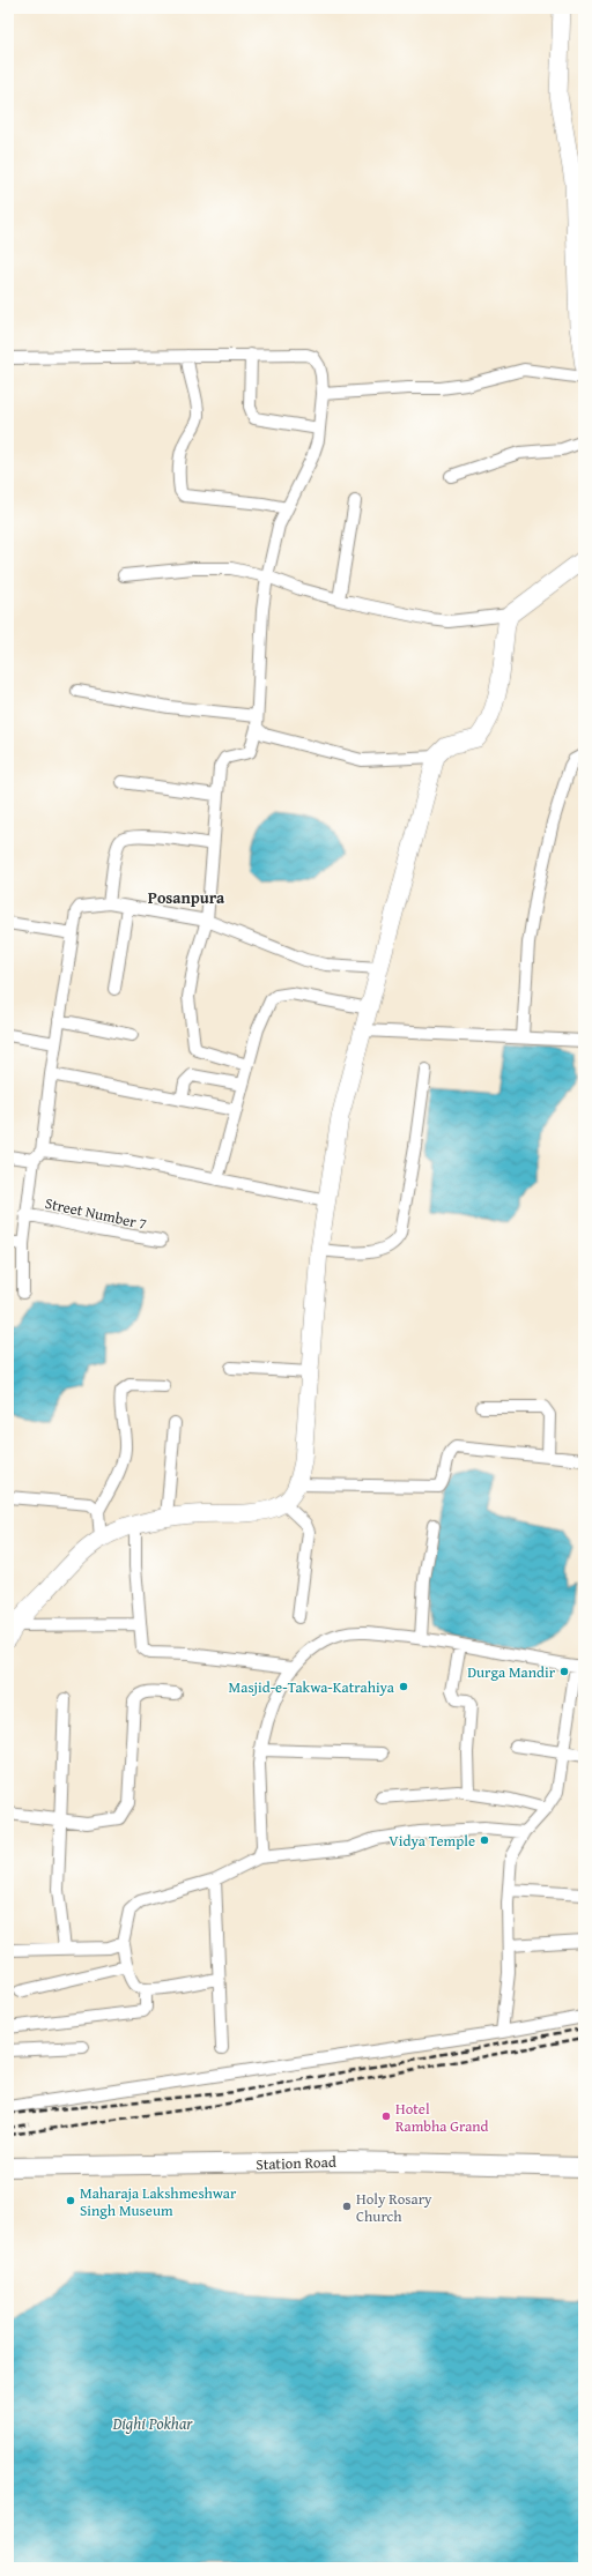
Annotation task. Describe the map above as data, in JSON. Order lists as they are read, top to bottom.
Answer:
{
  "streets": {
    "main road": ["Station Road"],
    "street": ["Street Number 7"]
  },
  "districts": ["Posanpura"],
  "water": ["Dighi Pokhar"],
  "places": [
    "Durga Mandir",
    "Masjid-e-Takwa-Katrahiya",
    "Vidya Temple",
    "Hotel Rambha Grand",
    "Maharaja Lakshmeshwar Singh Museum",
    "Holy Rosary Church"
  ]
}
